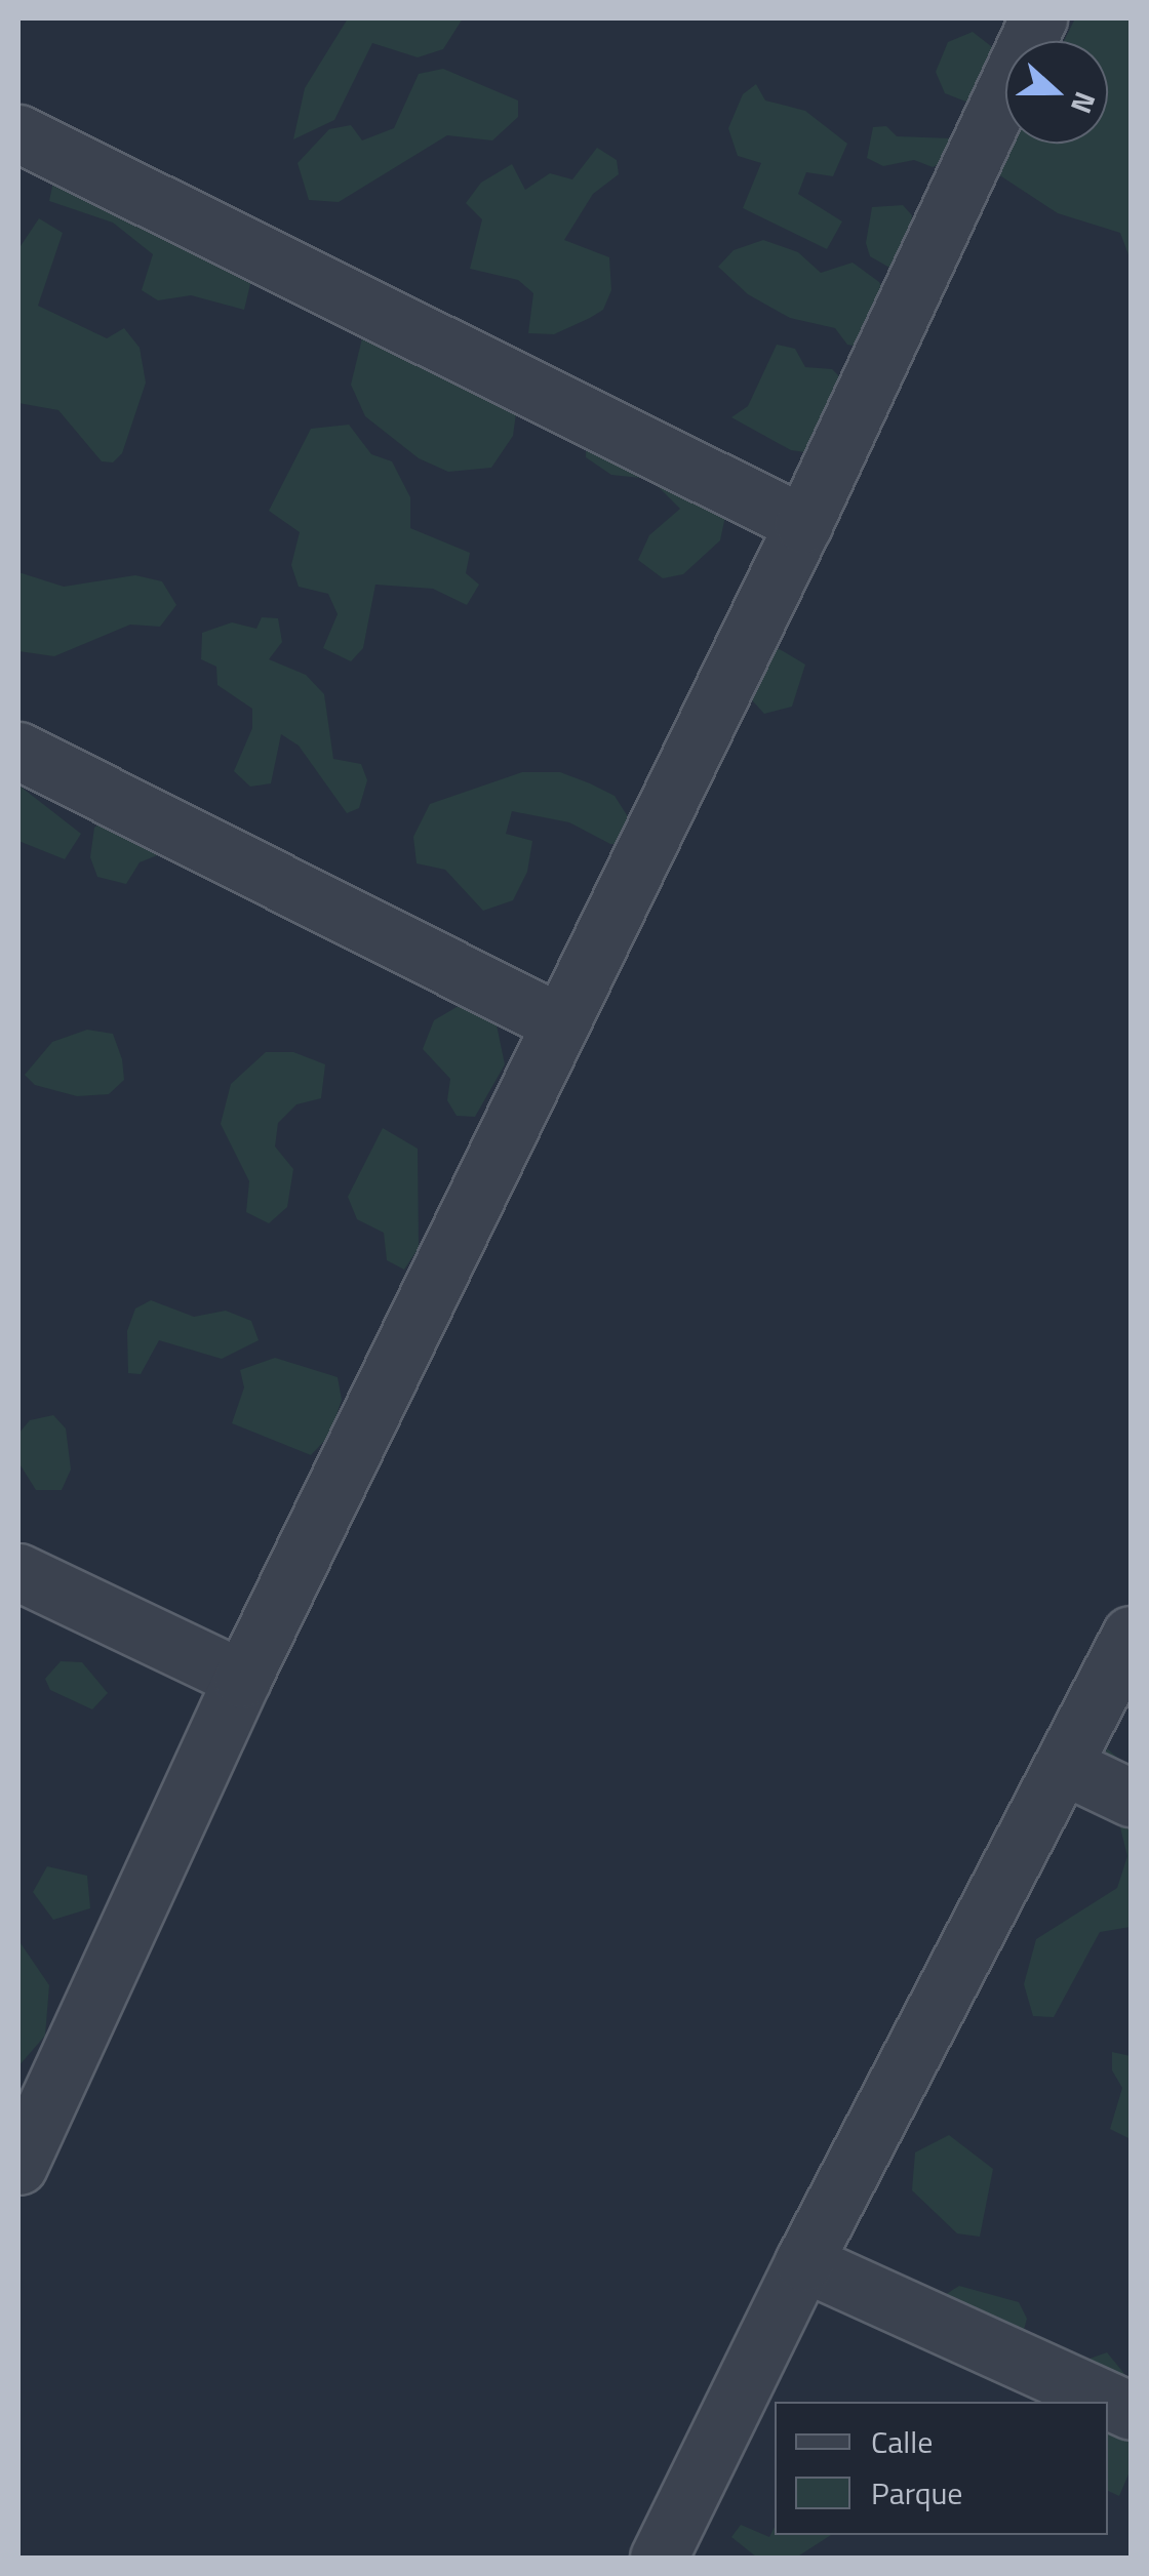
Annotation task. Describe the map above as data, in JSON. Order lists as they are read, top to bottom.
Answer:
{
  "legend": ["Calle", "Parque"],
  "north": "right"
}
